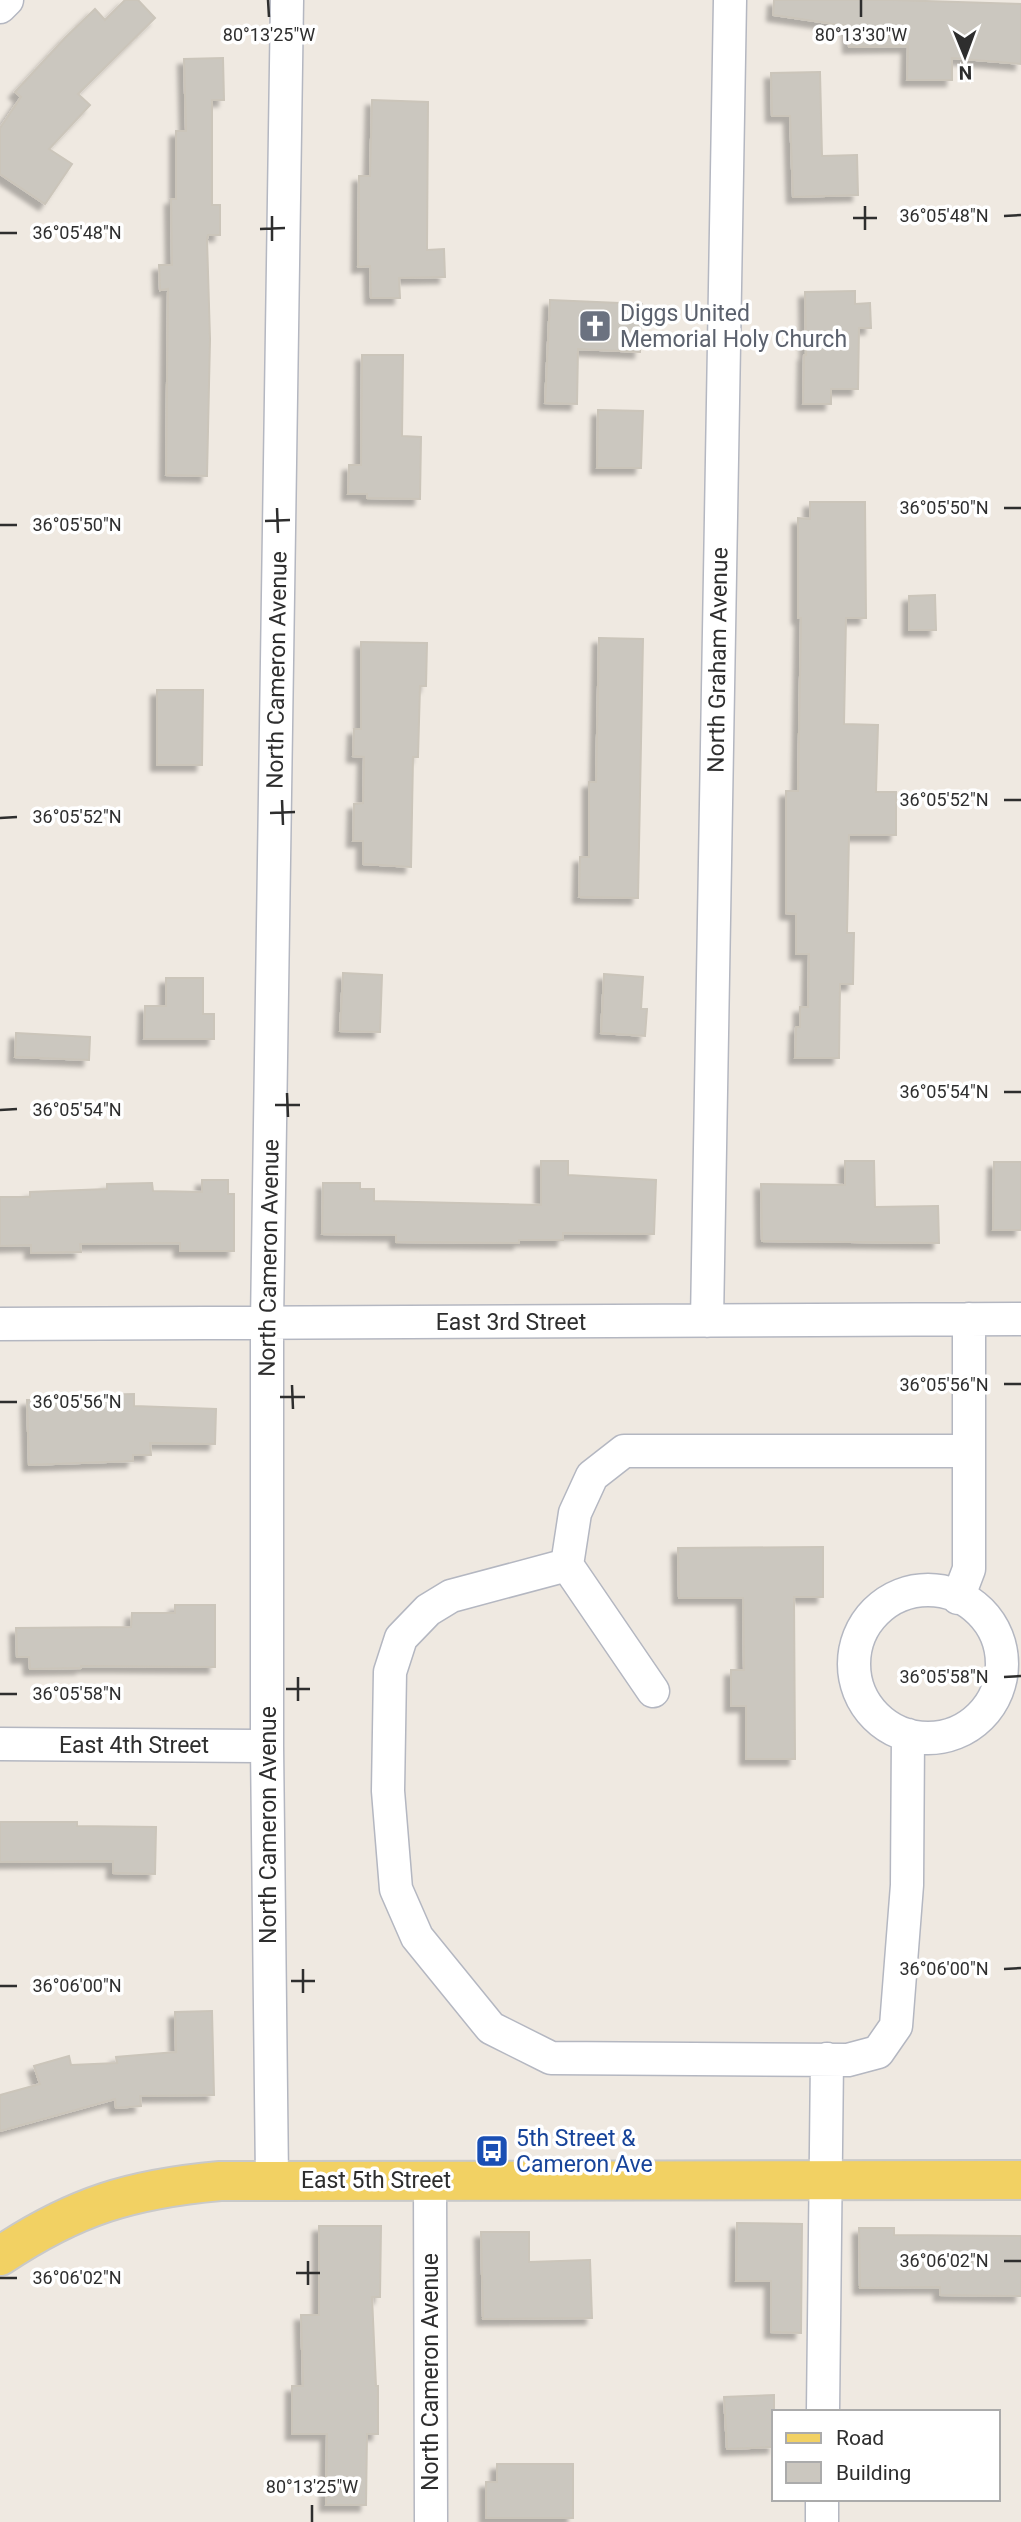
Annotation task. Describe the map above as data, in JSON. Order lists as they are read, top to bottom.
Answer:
{
  "streets": {
    "main road": ["East 5th Street"],
    "street": [
      "North Graham Avenue",
      "North Cameron Avenue",
      "East 3rd Street",
      "East 4th Street"
    ]
  },
  "crossings": [
    ["North Graham Avenue", "East 3rd Street"],
    ["North Cameron Avenue", "East 3rd Street"],
    ["North Cameron Avenue", "East 4th Street"],
    ["North Cameron Avenue", "East 5th Street"]
  ],
  "places": {
    "church": ["Diggs United Memorial Holy Church"],
    "bus stop": ["5th Street & Cameron Ave"]
  },
  "legend": ["Road", "Building"],
  "north": "bottom",
  "coordinates": [
    "80°13'25\"W",
    "80°13'30\"W",
    "36°05'48\"N",
    "36°05'50\"N",
    "36°05'52\"N",
    "36°05'54\"N",
    "36°05'56\"N",
    "36°05'58\"N",
    "36°06'00\"N",
    "36°06'02\"N"
  ]
}
